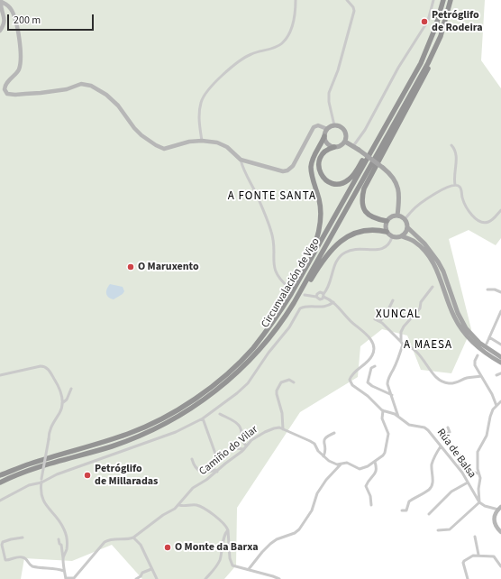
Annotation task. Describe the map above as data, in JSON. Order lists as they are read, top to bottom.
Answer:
{
  "streets": {
    "highway": ["Circunvalación de Vigo"],
    "street": ["Camiño do Vilar", "Rúa de Balsa"]
  },
  "districts": ["A FONTE SANTA", "XUNCAL", "A MAESA"],
  "places": [
    "Petróglifo de Rodeira",
    "O Maruxento",
    "Petróglifo de Millaradas",
    "O Monte da Barxa"
  ],
  "scale_bar": "200 m"
}
